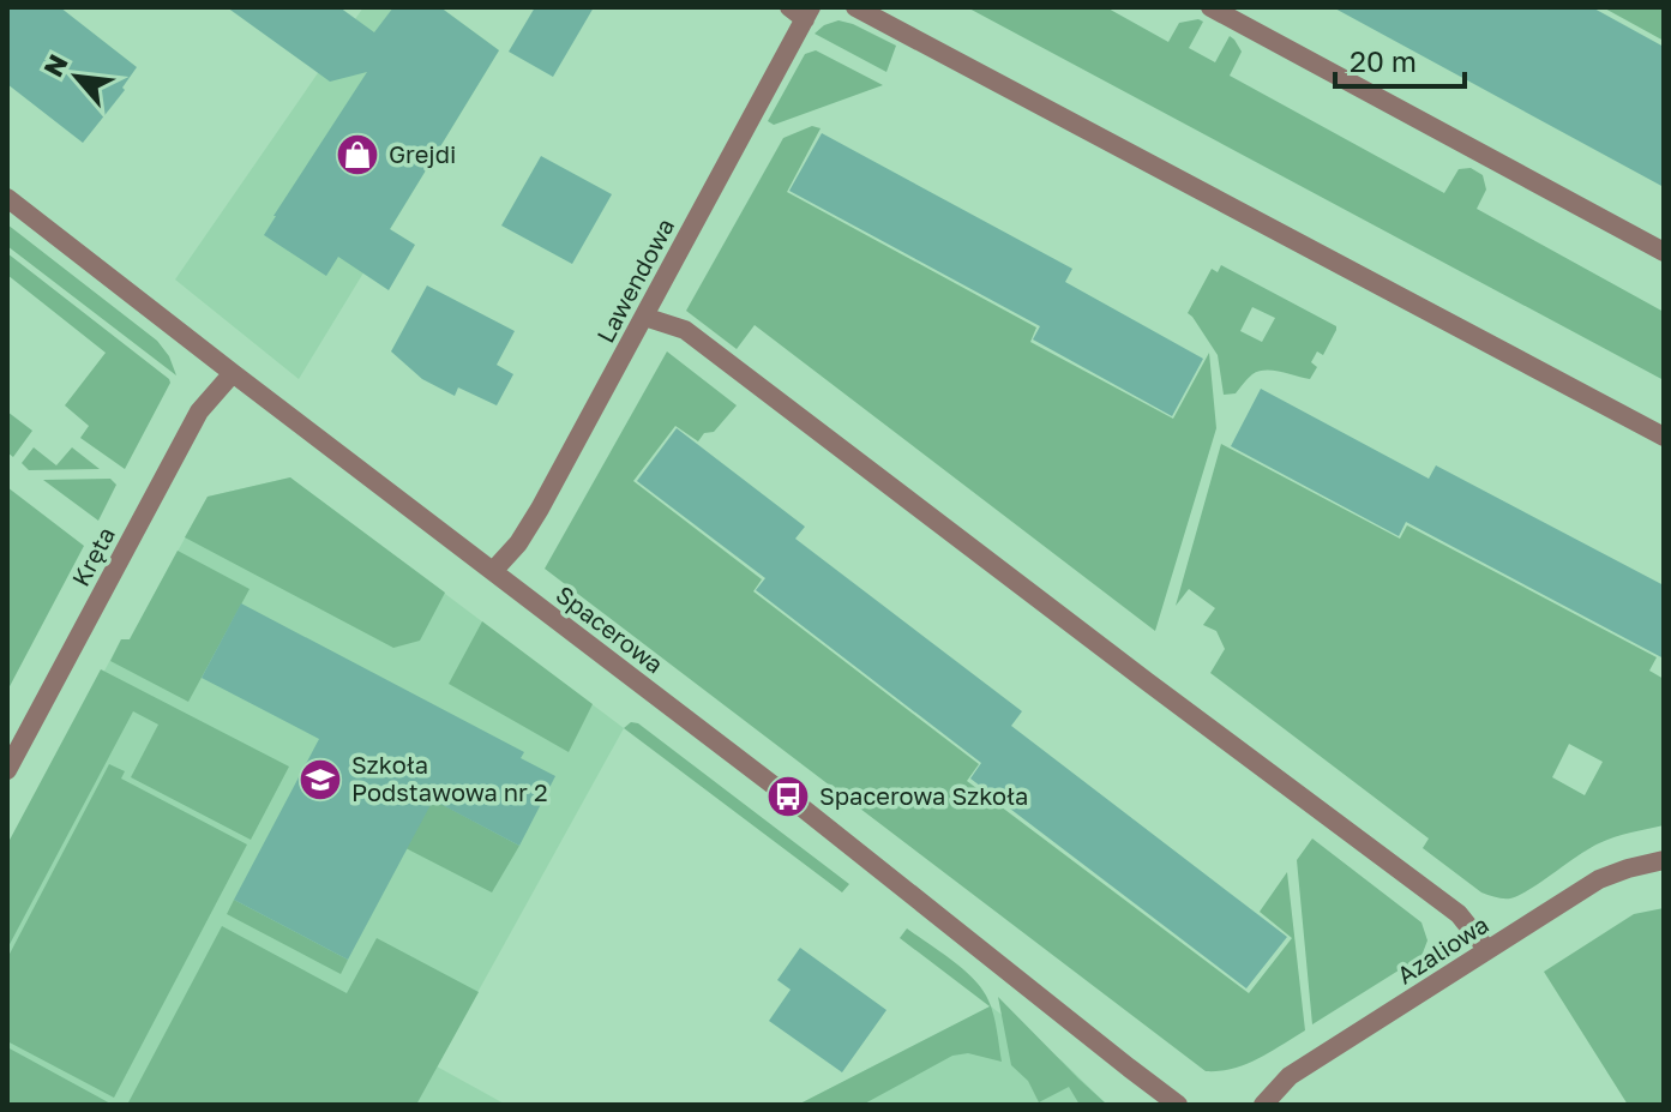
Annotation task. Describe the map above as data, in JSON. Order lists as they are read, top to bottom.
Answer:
{
  "streets": {
    "street": [
      "Lawendowa",
      "Kręta",
      "Spacerowa",
      "Azaliowa"
    ]
  },
  "crossings": [
    ["Lawendowa", "Spacerowa"],
    ["Kręta", "Spacerowa"]
  ],
  "places": {
    "shop": ["Grejdi"],
    "school or university": ["Szkoła Podstawowa nr 2"],
    "bus stop": ["Spacerowa Szkoła"]
  },
  "scale_bar": "20 m",
  "north": "top left"
}
